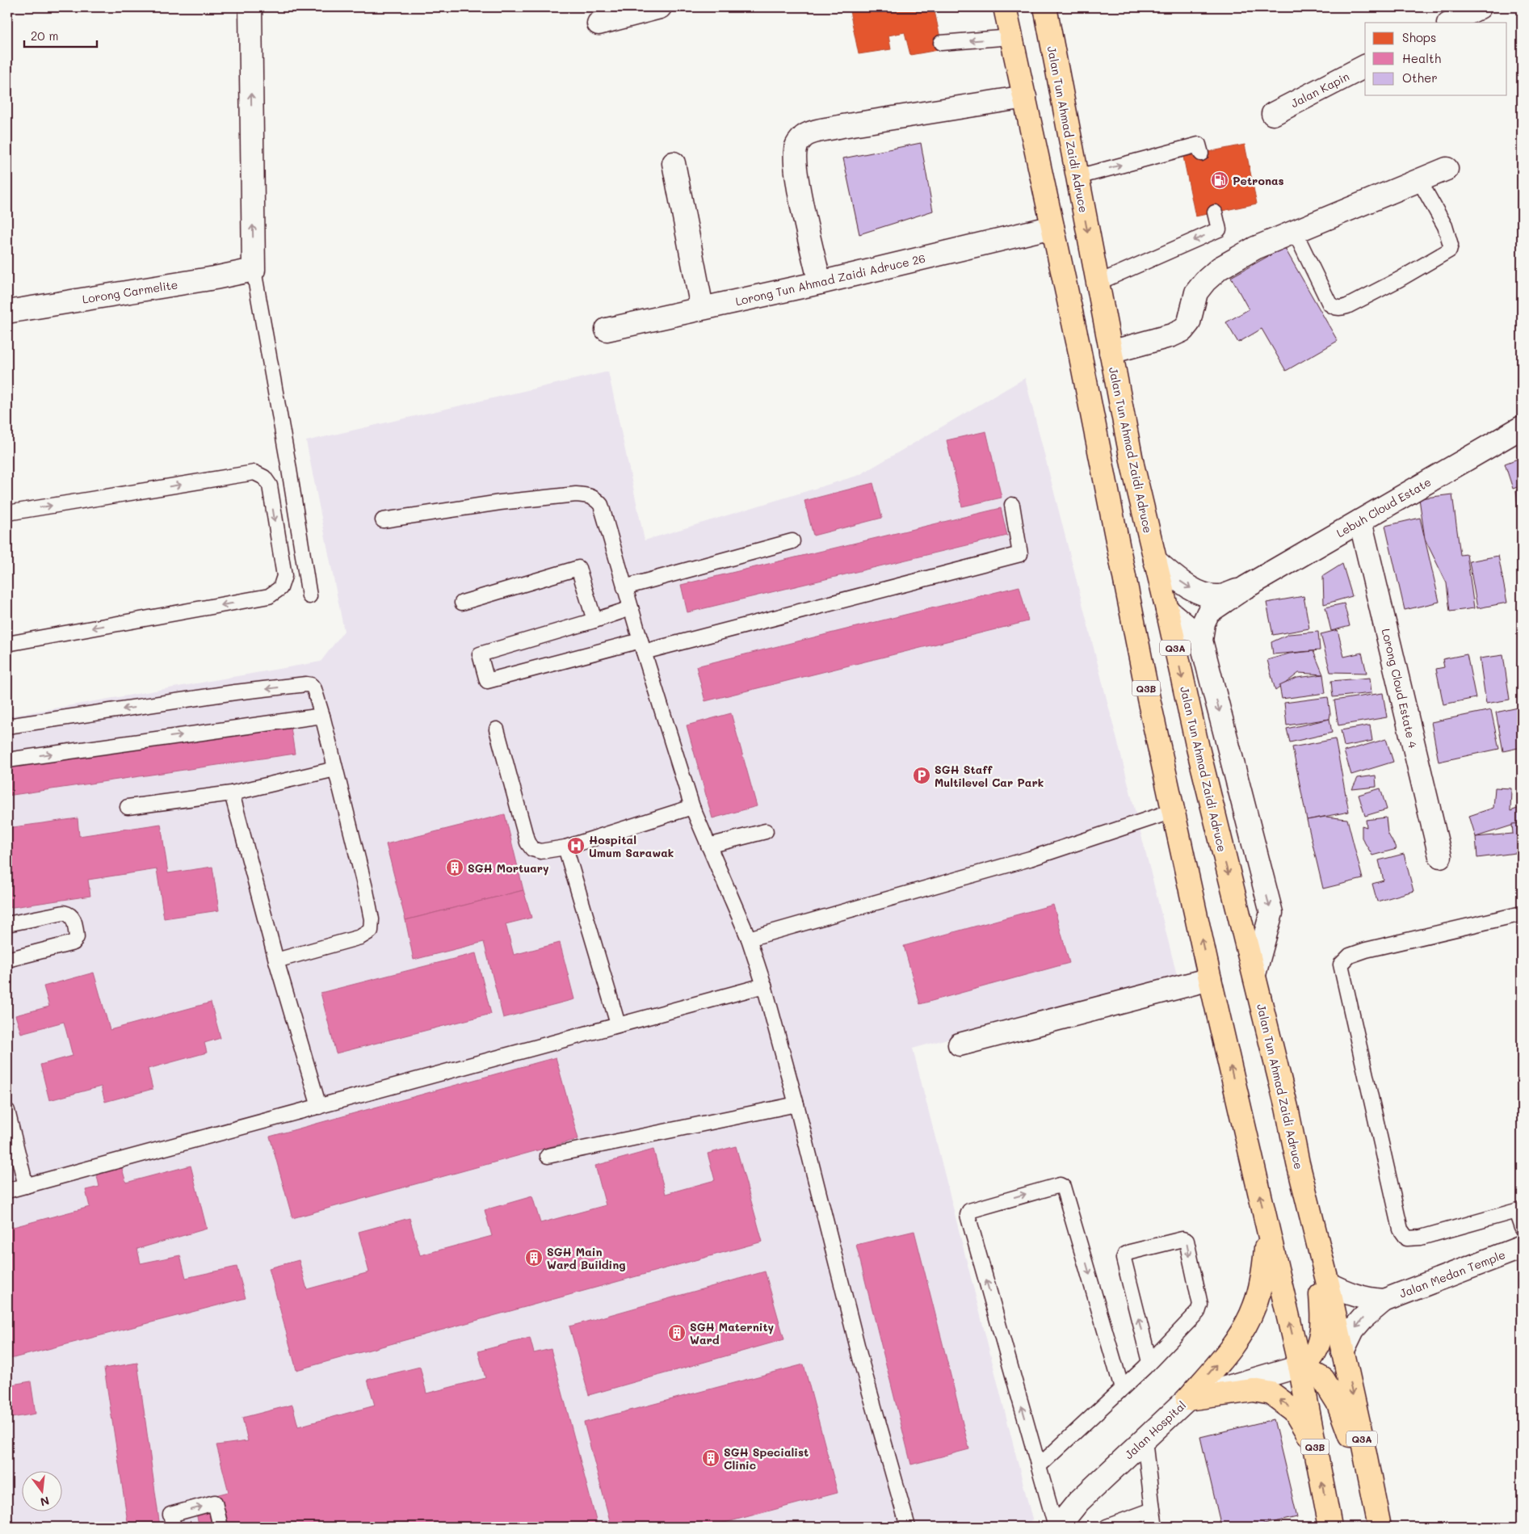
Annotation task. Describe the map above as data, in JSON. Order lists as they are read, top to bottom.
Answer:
{
  "streets": {
    "main road": ["Jalan Tun Ahmad Zaidi Adruce", "Q3A", "Q3B"],
    "street": [
      "Jalan Kapin",
      "Lorong Tun Ahmad Zaidi Adruce 26",
      "Lorong Carmelite",
      "Lebuh Cloud Estate",
      "Lorong Cloud Estate 4",
      "Jalan Medan Temple",
      "Jalan Hospital"
    ]
  },
  "crossings": [
    ["Jalan Tun Ahmad Zaidi Adruce", "Jalan Medan Temple"],
    ["Lorong Tun Ahmad Zaidi Adruce 26", "Q3B"],
    ["Lebuh Cloud Estate", "Lorong Cloud Estate 4"],
    ["Q3B", "Jalan Hospital"]
  ],
  "places": {
    "fuel station": ["Petronas"],
    "parking": ["SGH Staff Multilevel Car Park"],
    "hospital": ["Hospital Umum Sarawak"],
    "building": [
      "SGH Mortuary",
      "SGH Main Ward Building",
      "SGH Maternity Ward",
      "SGH Specialist Clinic"
    ]
  },
  "legend": ["Shops", "Health", "Other"],
  "scale_bar": "20 m",
  "north": "bottom"
}
